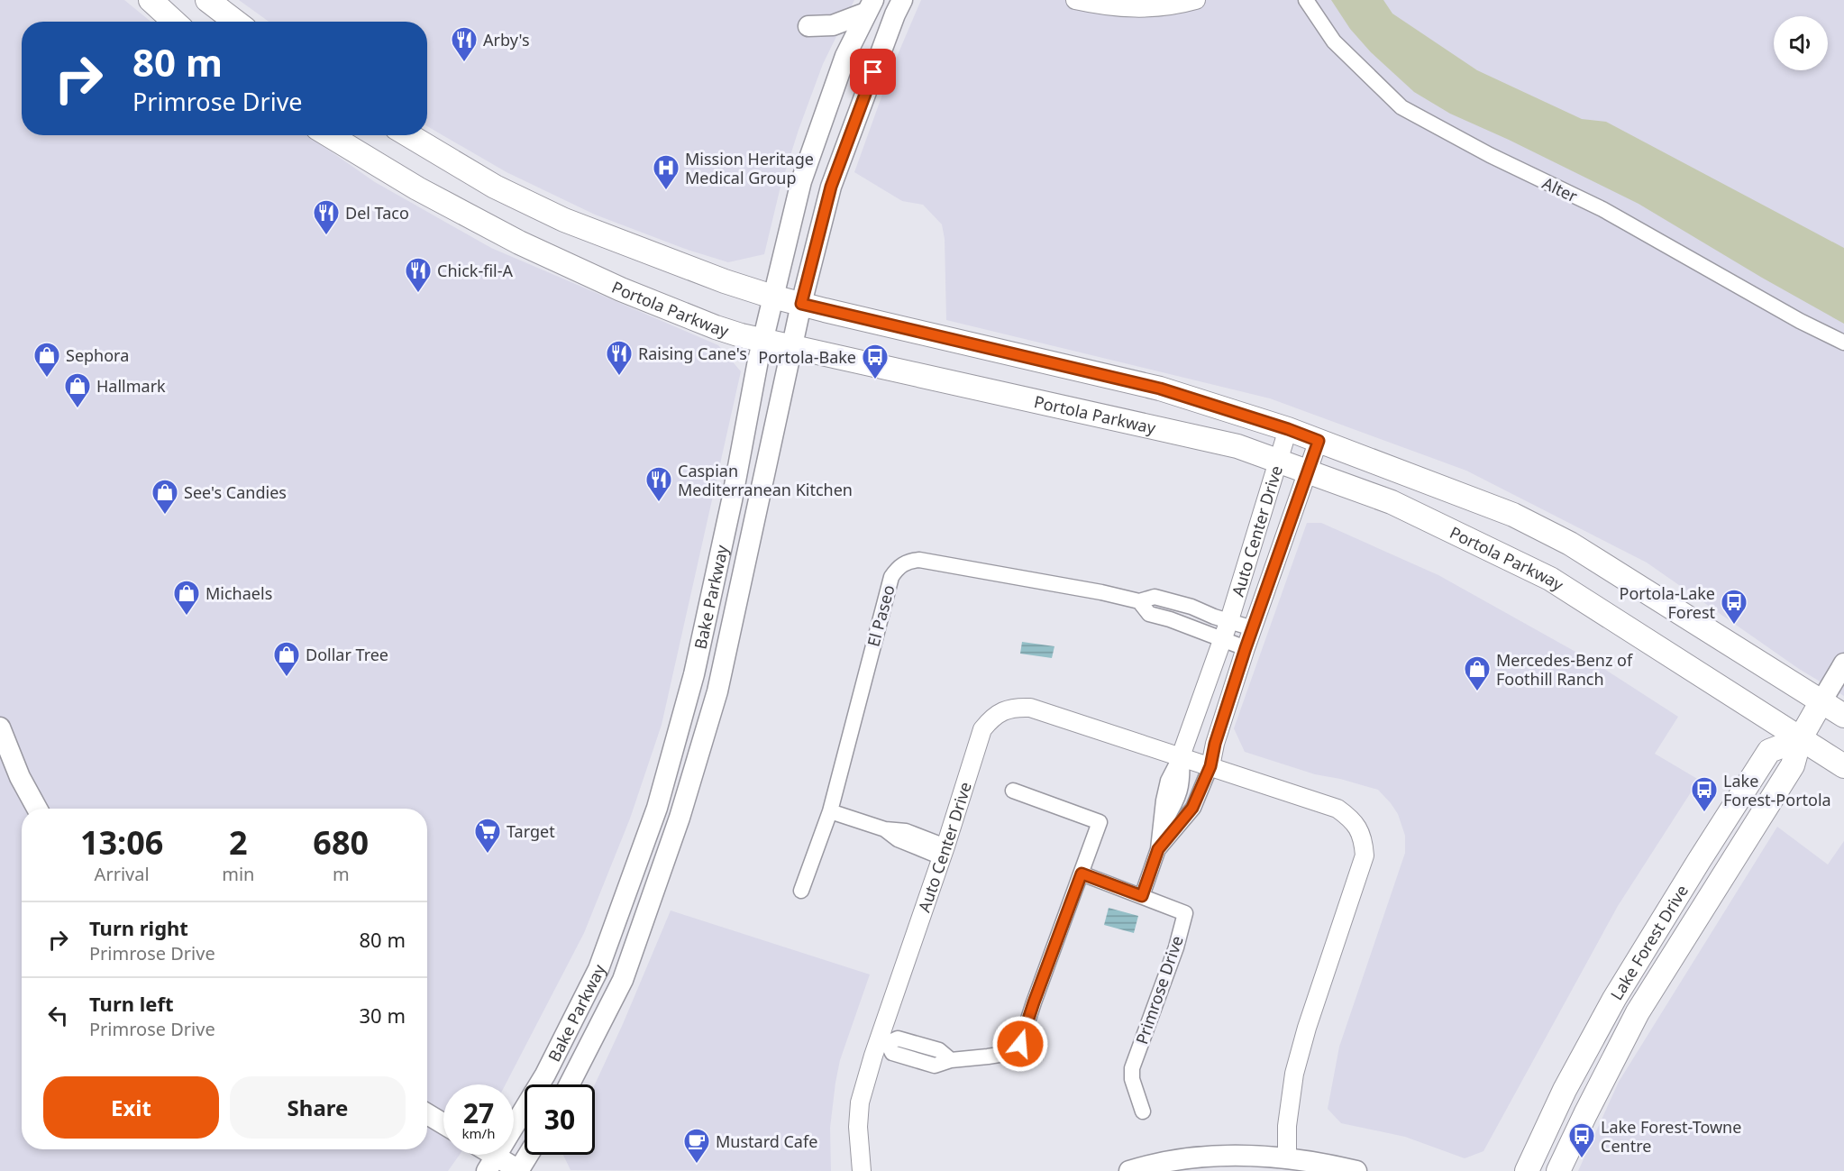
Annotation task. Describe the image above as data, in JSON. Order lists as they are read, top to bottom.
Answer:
{
  "streets": {
    "main road": ["Portola Parkway", "Bake Parkway", "Lake Forest Drive"],
    "street": [
      "Alter",
      "Auto Center Drive",
      "El Paseo",
      "Primrose Drive"
    ]
  },
  "crossings": [
    ["Portola Parkway", "Auto Center Drive"],
    ["Portola Parkway", "Bake Parkway"],
    ["Portola Parkway", "Lake Forest Drive"],
    ["Auto Center Drive", "El Paseo"]
  ],
  "places": {
    "restaurant": [
      "Arby's",
      "Del Taco",
      "Chick-fil-A",
      "Raising Cane's",
      "Caspian Mediterranean Kitchen"
    ],
    "hospital": ["Mission Heritage Medical Group"],
    "shop": [
      "Sephora",
      "Hallmark",
      "See's Candies",
      "Michaels",
      "Dollar Tree",
      "Mercedes-Benz of Foothill Ranch"
    ],
    "bus stop": [
      "Portola-Bake",
      "Portola-Lake Forest",
      "Lake Forest-Portola",
      "Lake Forest-Towne Centre"
    ],
    "supermarket": ["Target"],
    "cafe": ["Mustard Cafe"]
  },
  "page": {
    "turn": ["80 m", "Primrose Drive"],
    "eta": [
      "13:06",
      "Arrival",
      "2",
      "min",
      "680",
      "m"
    ],
    "list": [
      {
        "name": "Turn right",
        "note": "Primrose Drive",
        "value": "80 m"
      },
      {
        "name": "Turn left",
        "note": "Primrose Drive",
        "value": "30 m"
      }
    ],
    "buttons": ["Exit", "Share"],
    "speed": "27 km/h",
    "limit": "30"
  }
}
